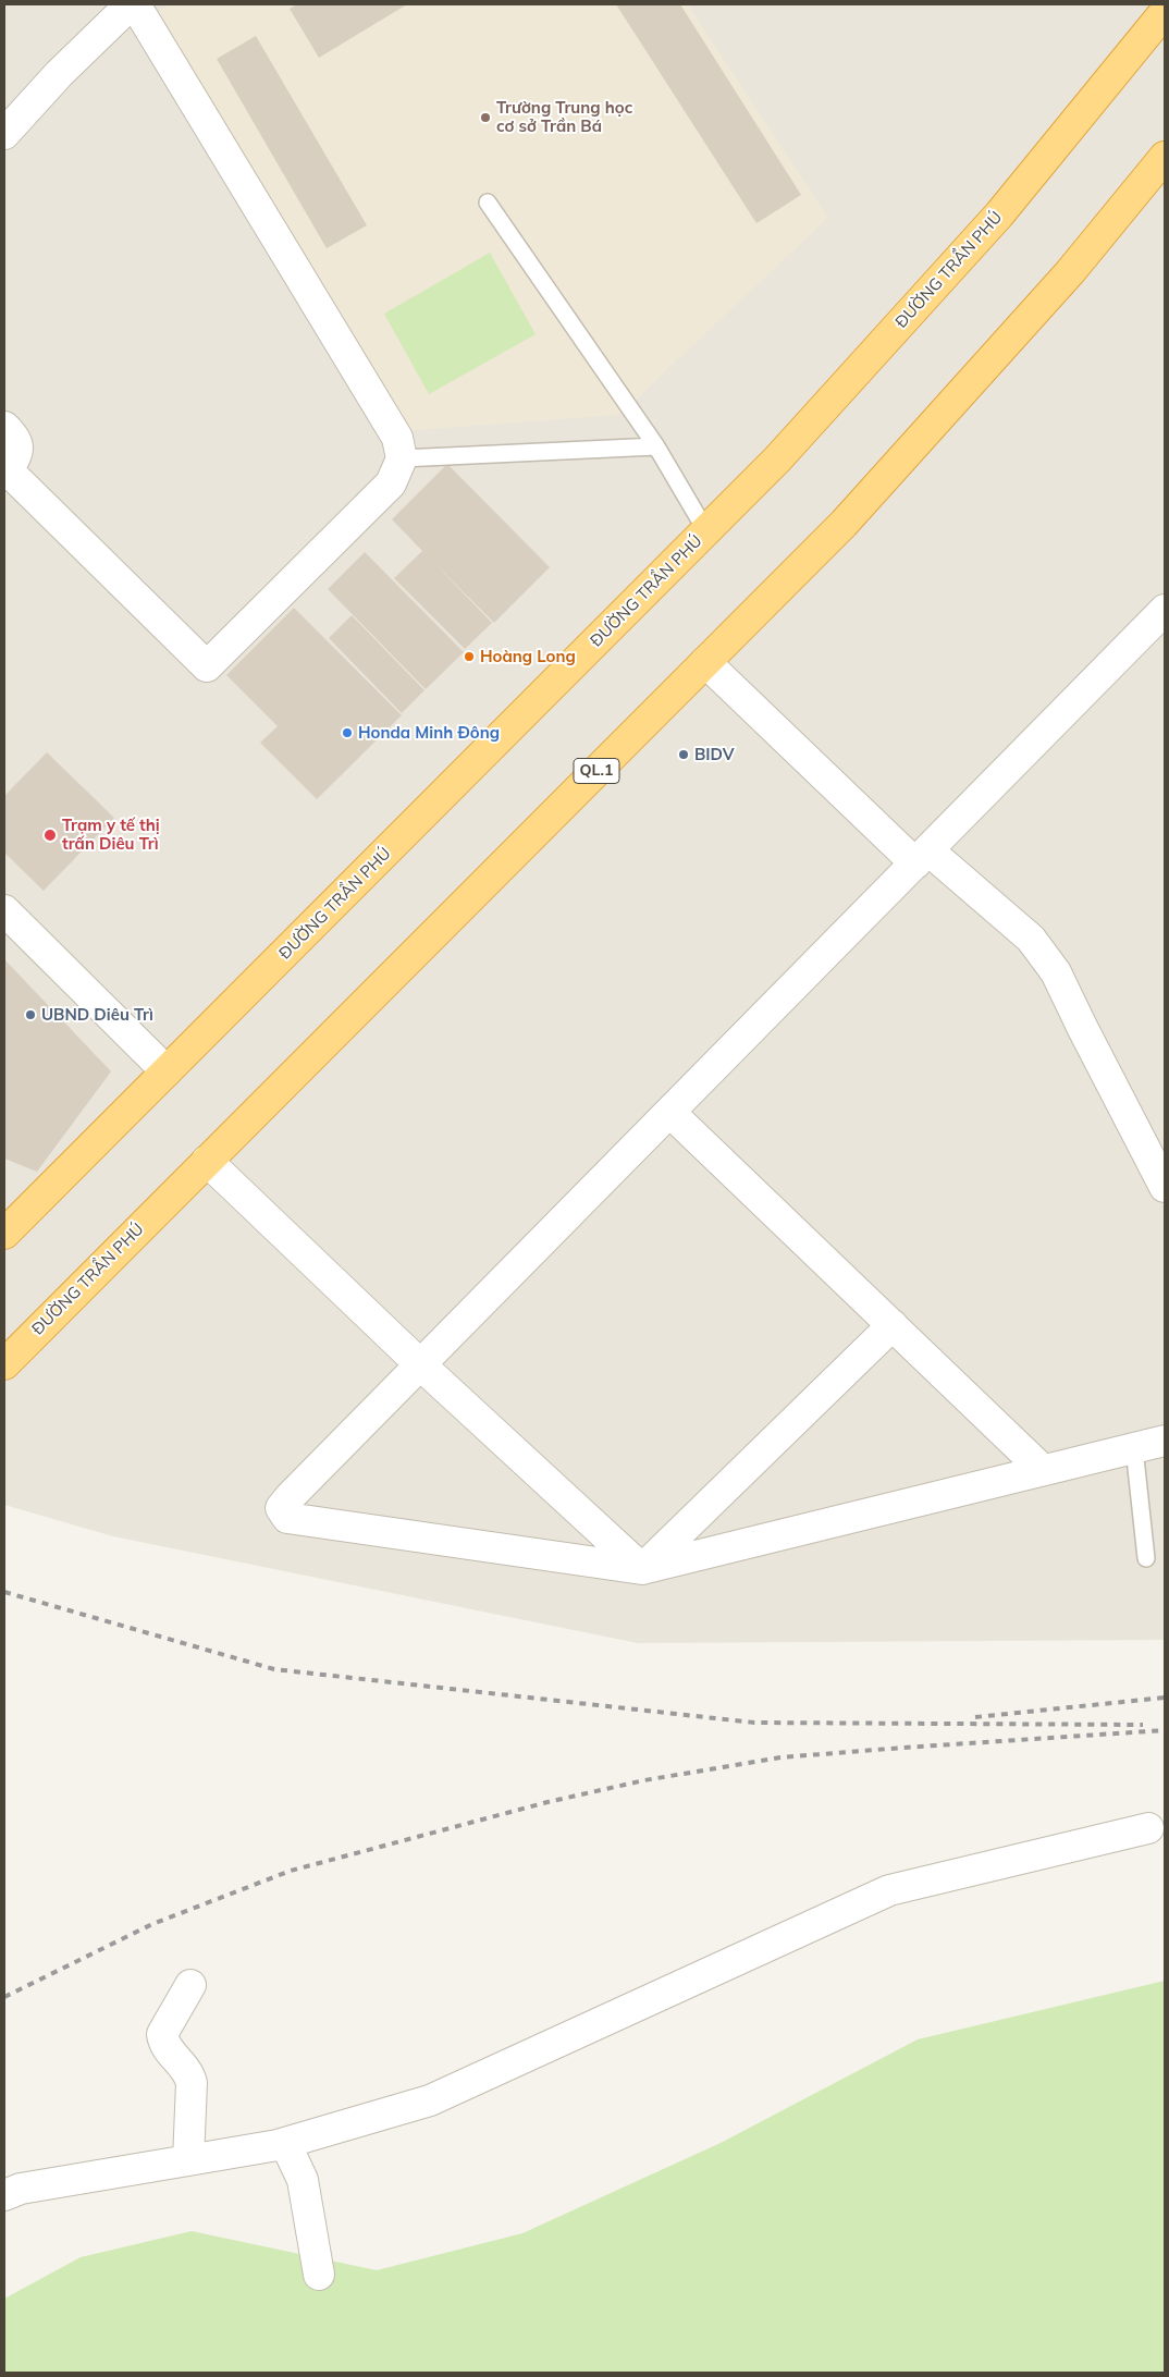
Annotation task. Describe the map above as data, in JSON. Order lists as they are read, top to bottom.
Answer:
{
  "streets": {
    "highway": ["ĐƯỜNG TRẦN PHÚ", "QL.1"]
  },
  "places": [
    "Trường Trung học cơ sở Trần Bá",
    "Hoàng Long",
    "Honda Minh Đông",
    "BIDV",
    "Trạm y tế thị trấn Diêu Trì",
    "UBND Diêu Trì"
  ]
}
